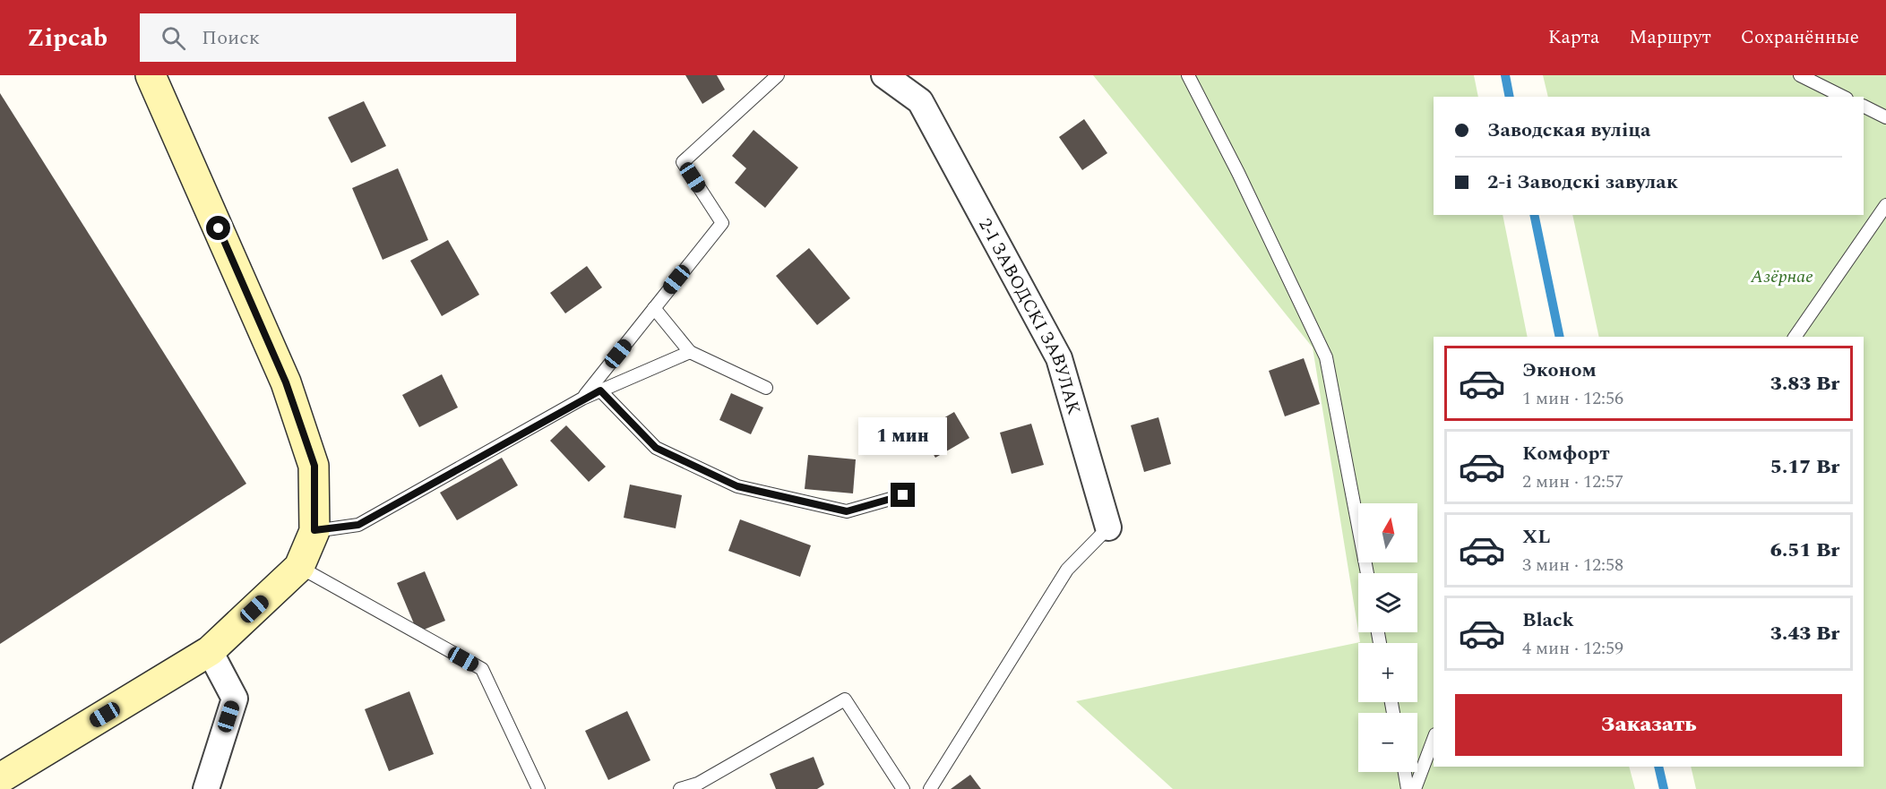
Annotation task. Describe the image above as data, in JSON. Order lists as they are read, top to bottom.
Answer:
{
  "streets": {
    "street": ["2-І ЗАВОДСКІ ЗАВУЛАК"]
  },
  "parks": ["Азёрнае"],
  "north": "top",
  "page": {
    "header": "Zipcab",
    "search": "Поиск",
    "nav": ["Карта", "Маршрут", "Сохранённые"],
    "banner": ["Заводская вуліца", "2-і Заводскі завулак"],
    "list": [
      {
        "name": "Эконом",
        "note": "1 мин · 12:56",
        "value": "3.83 Br"
      },
      {
        "name": "Комфорт",
        "note": "2 мин · 12:57",
        "value": "5.17 Br"
      },
      {
        "name": "XL",
        "note": "3 мин · 12:58",
        "value": "6.51 Br"
      },
      {
        "name": "Black",
        "note": "4 мин · 12:59",
        "value": "3.43 Br"
      }
    ],
    "bubble": "1 мин",
    "map_buttons": ["+", "−"],
    "buttons": "Заказать"
  }
}
